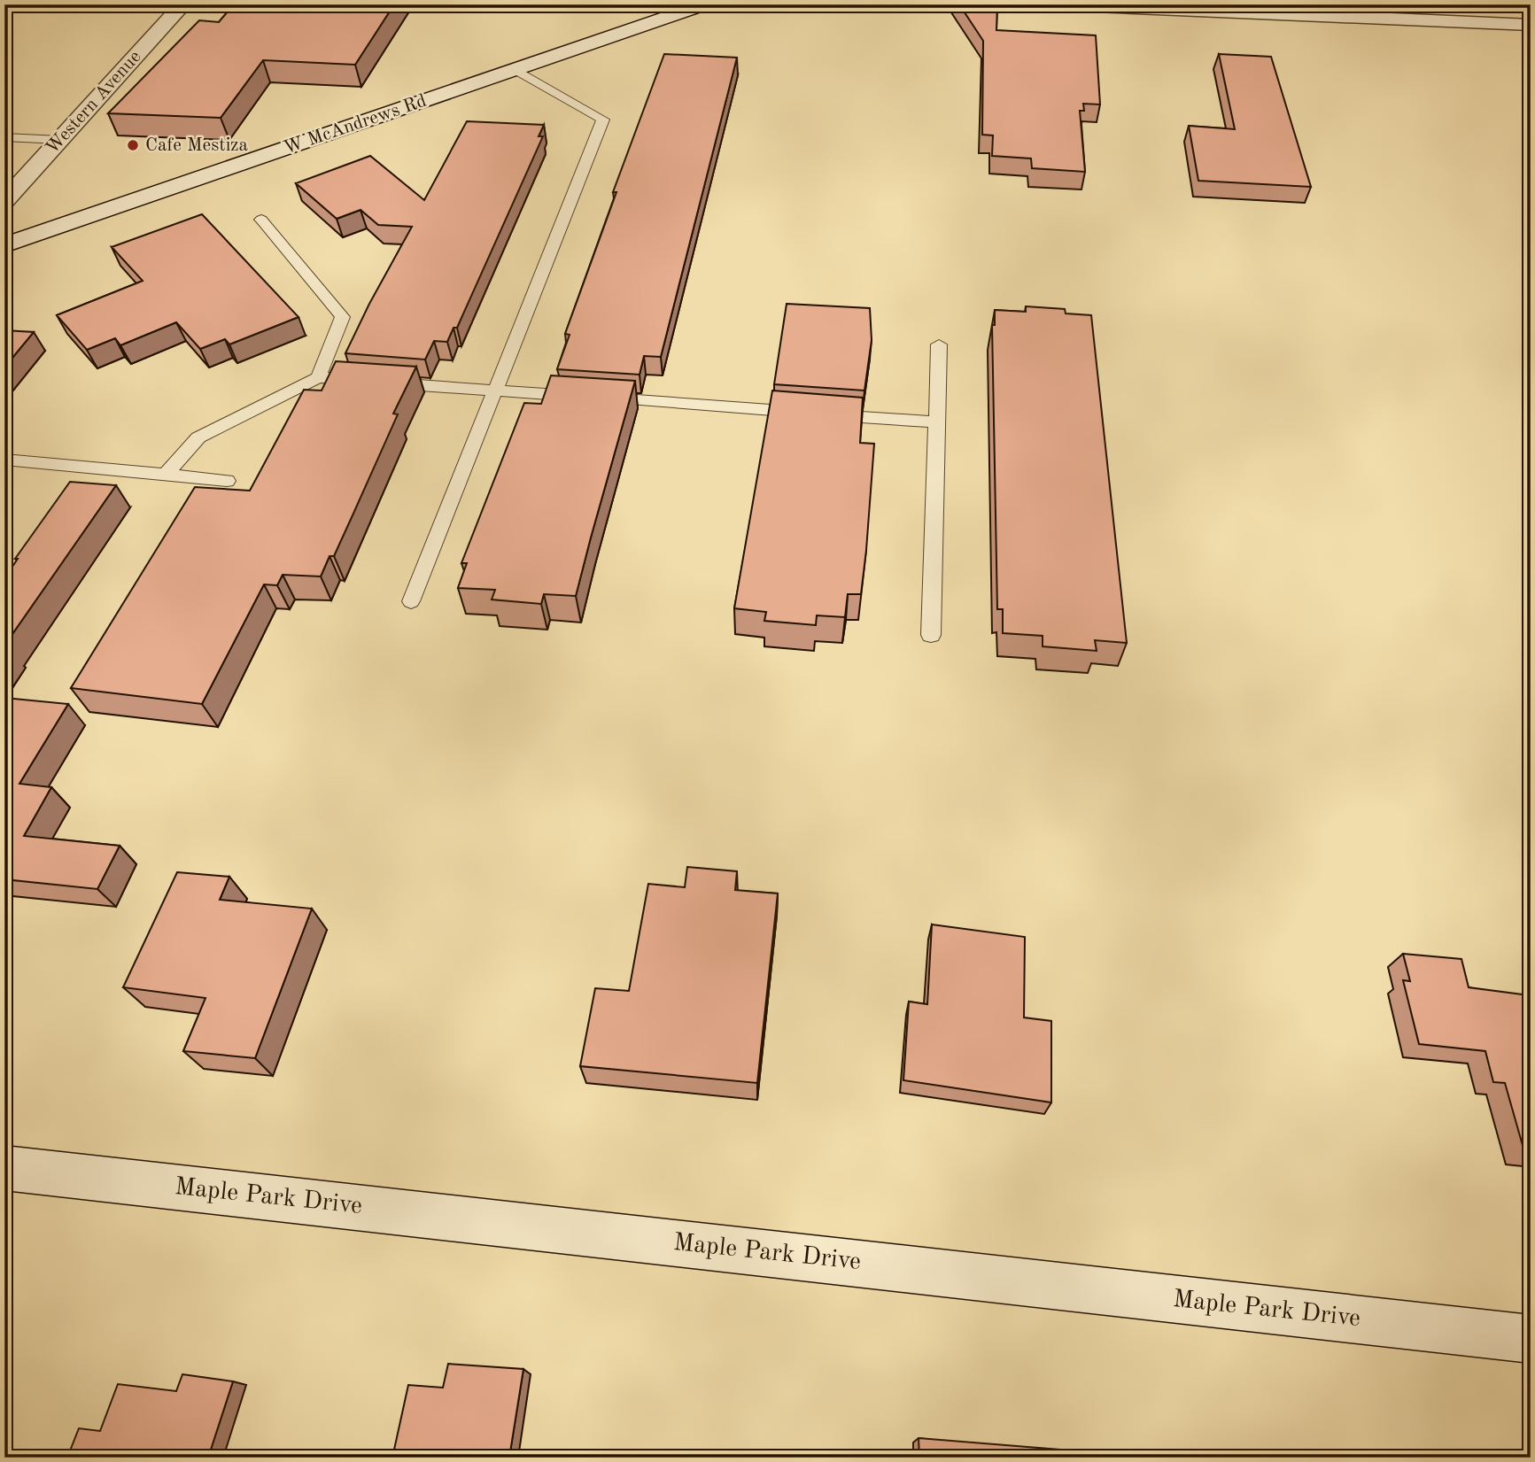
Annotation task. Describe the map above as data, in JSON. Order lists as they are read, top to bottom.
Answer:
{
  "streets": {
    "street": ["Western Avenue", "W McAndrews Rd", "Maple Park Drive"]
  },
  "places": ["Cafe Mestiza"]
}
